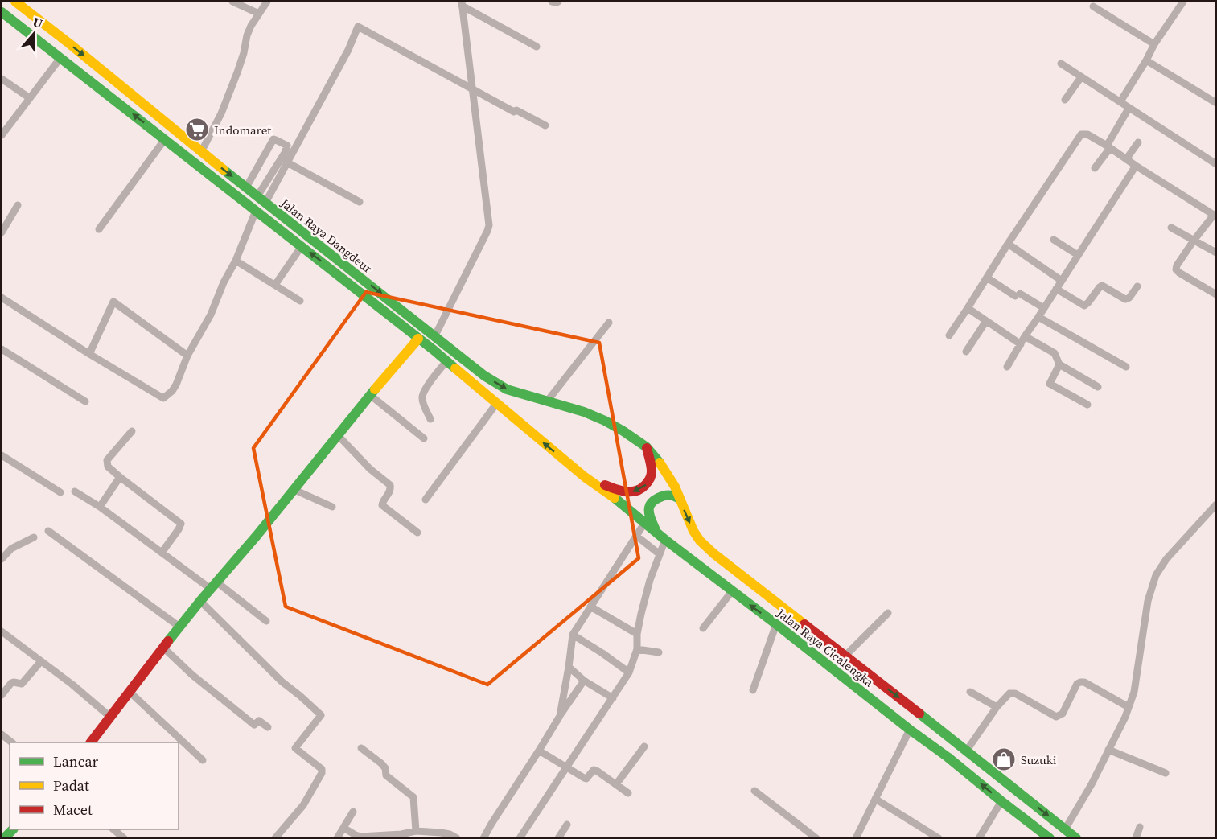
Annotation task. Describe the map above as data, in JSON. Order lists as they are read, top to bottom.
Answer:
{
  "streets": {
    "main road": ["Jalan Raya Dangdeur", "Jalan Raya Cicalengka"]
  },
  "crossings": [
    ["Jalan Raya Dangdeur", "Jalan Raya Cicalengka"]
  ],
  "places": {
    "supermarket": ["Indomaret"],
    "shop": ["Suzuki"]
  },
  "legend": ["Lancar", "Padat", "Macet"],
  "north": "top"
}
